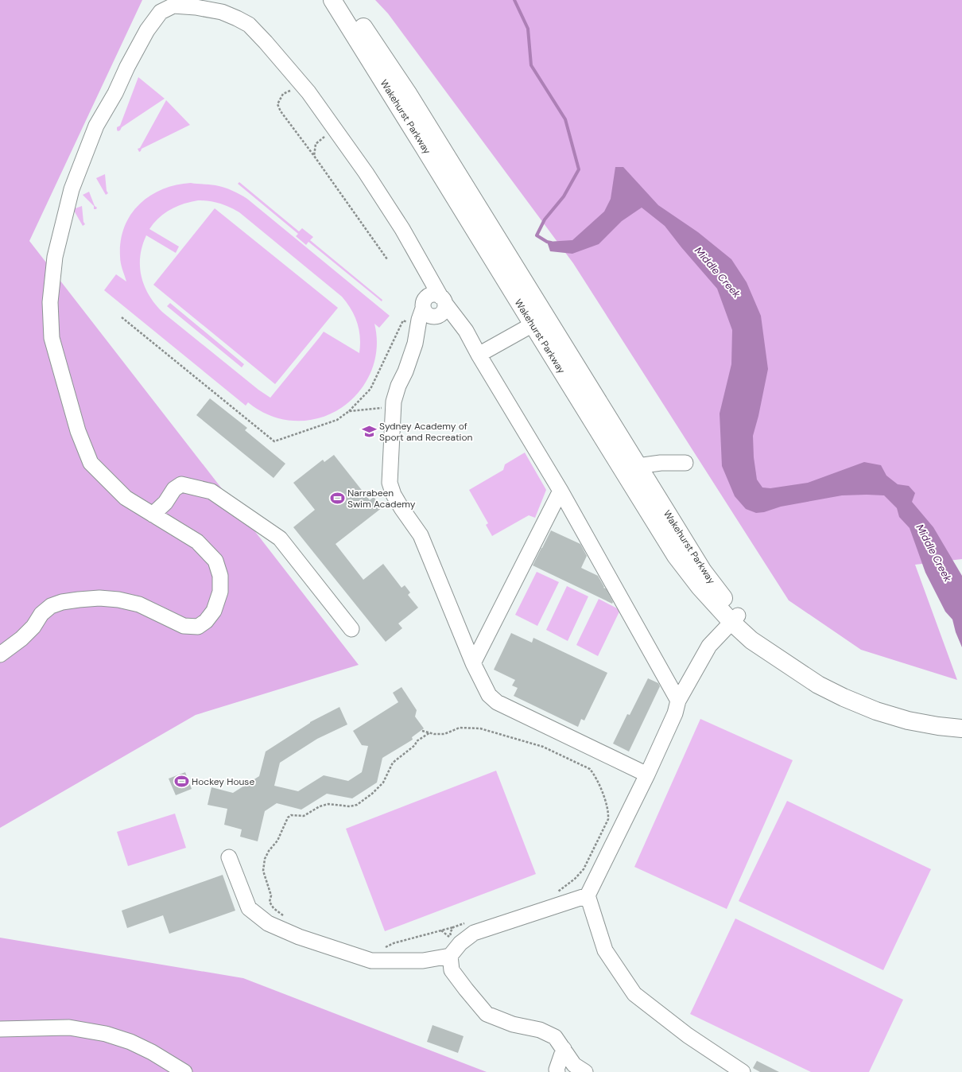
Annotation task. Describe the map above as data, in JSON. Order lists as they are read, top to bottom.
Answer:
{
  "streets": {
    "main road": ["Wakehurst Parkway"]
  },
  "water": ["Middle Creek"],
  "places": {
    "school or university": ["Sydney Academy of Sport and Recreation"],
    "sports": ["Narrabeen Swim Academy", "Hockey House"]
  }
}
